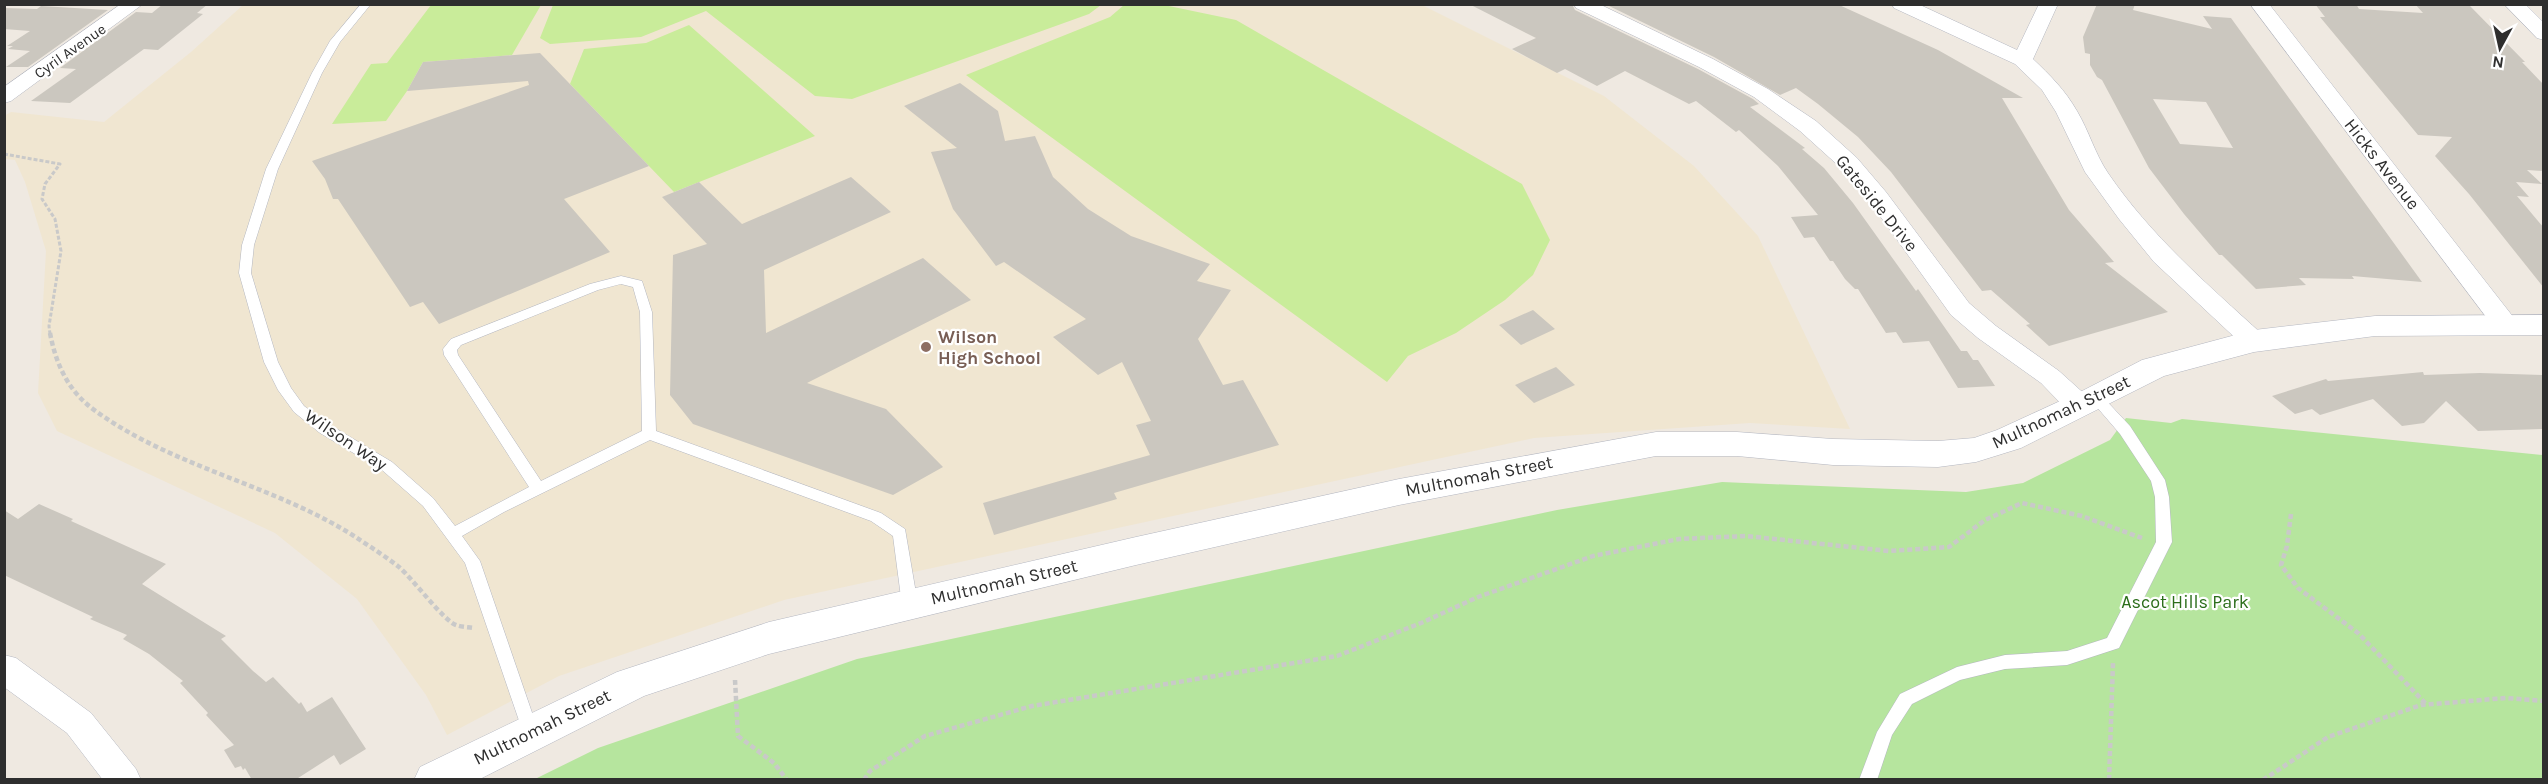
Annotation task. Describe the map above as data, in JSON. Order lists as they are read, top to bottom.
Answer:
{
  "streets": {
    "street": [
      "Cyril Avenue",
      "Hicks Avenue",
      "Gateside Drive",
      "Multnomah Street"
    ],
    "lane": ["Wilson Way"]
  },
  "crossings": [
    ["Hicks Avenue", "Multnomah Street"],
    ["Gateside Drive", "Multnomah Street"],
    ["Multnomah Street", "Wilson Way"]
  ],
  "parks": ["Ascot Hills Park"],
  "places": ["Wilson High School"],
  "north": "bottom"
}
